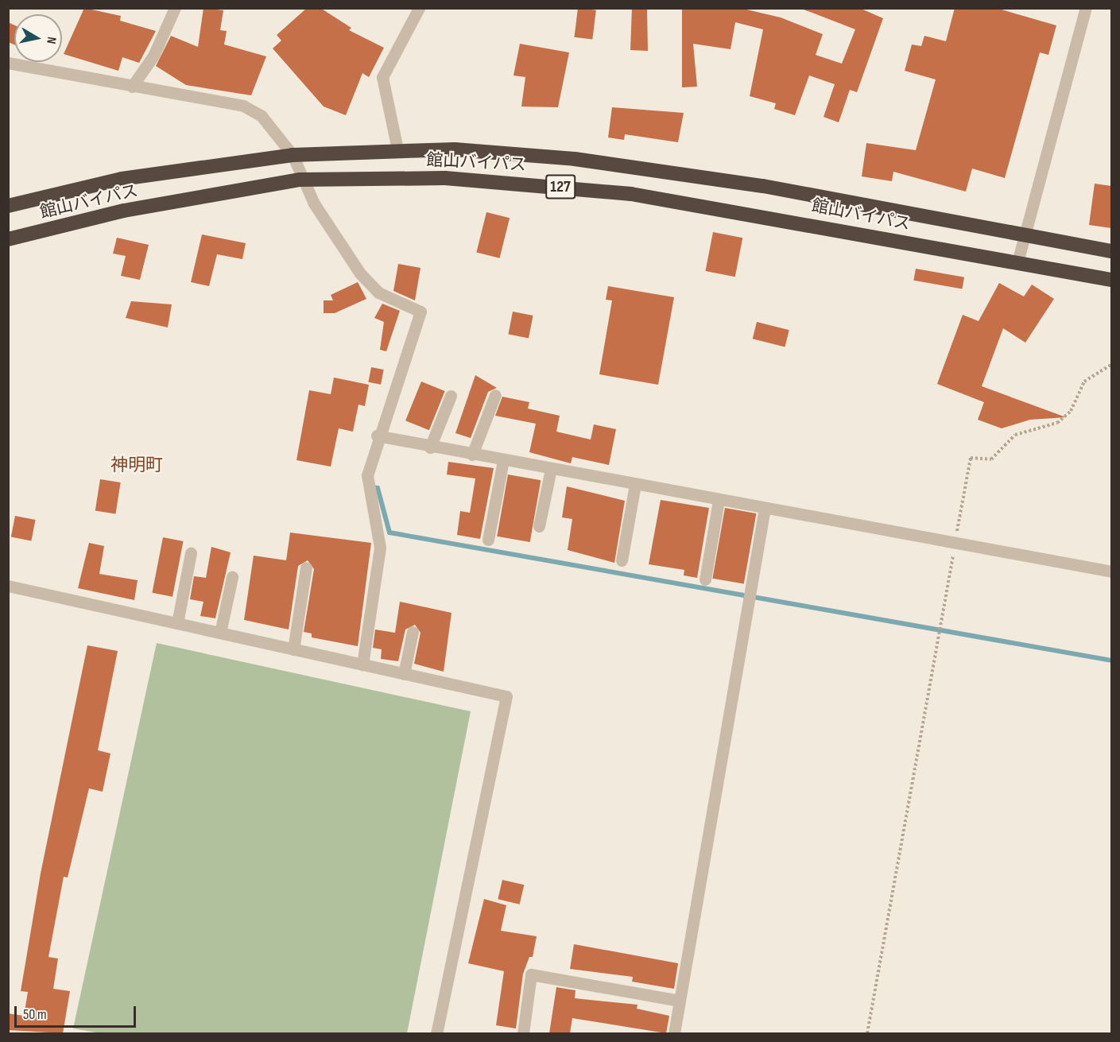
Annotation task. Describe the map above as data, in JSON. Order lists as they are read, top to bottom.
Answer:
{
  "streets": {
    "highway": ["館山バイパス", "127"]
  },
  "districts": ["神明町"],
  "scale_bar": "50 m",
  "north": "right"
}
